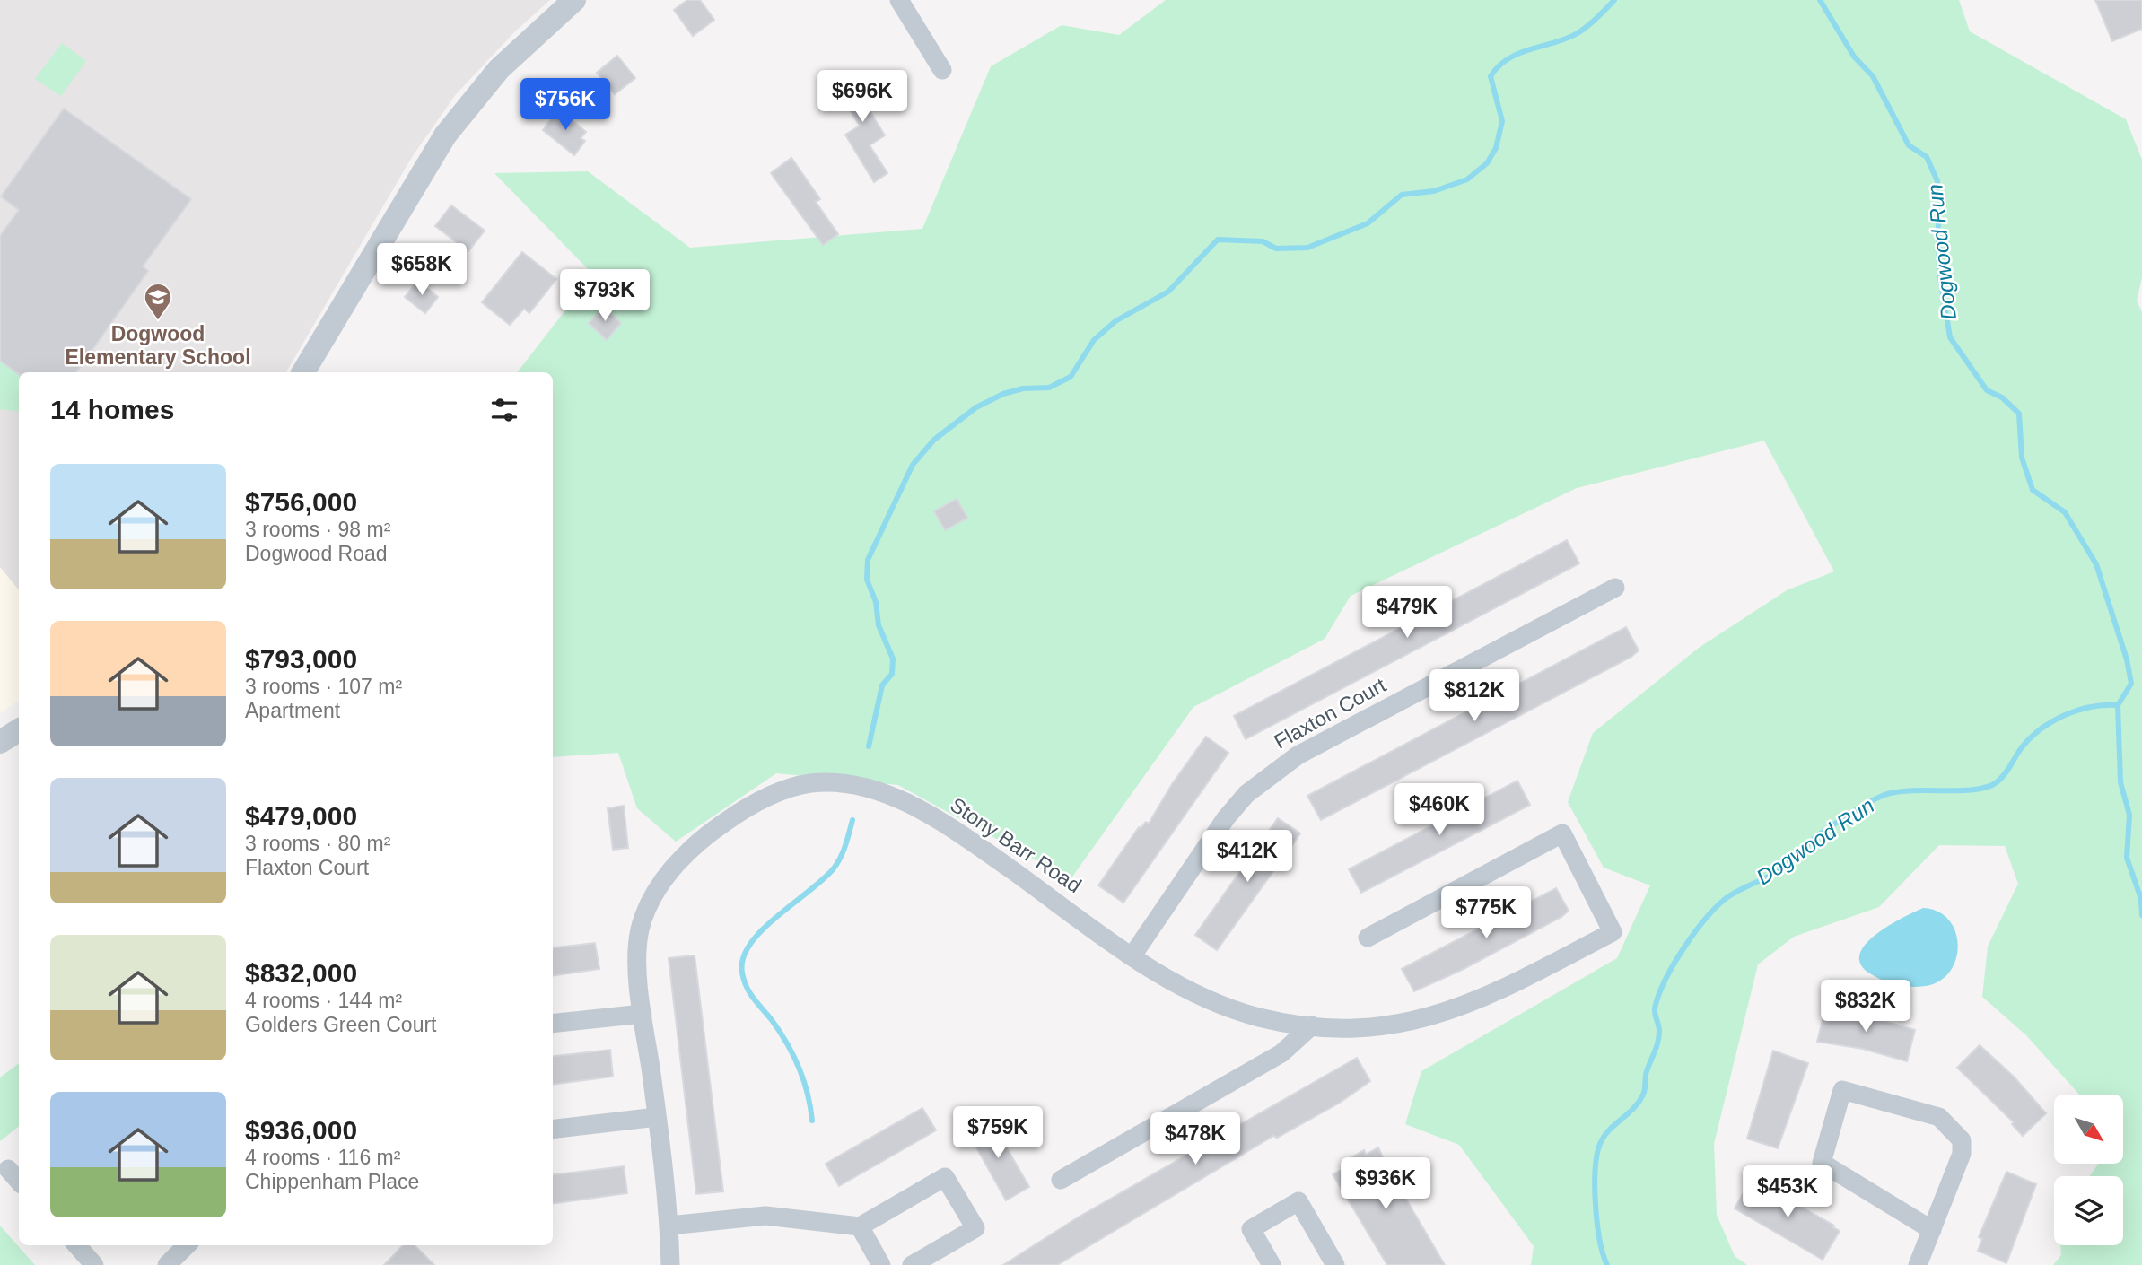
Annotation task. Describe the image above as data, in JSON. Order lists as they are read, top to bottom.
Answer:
{
  "streets": {
    "street": ["Flaxton Court", "Stony Barr Road"]
  },
  "crossings": [
    ["Flaxton Court", "Stony Barr Road"]
  ],
  "water": ["Dogwood Run"],
  "places": {
    "school or university": ["Dogwood Elementary School"]
  },
  "north": "bottom right",
  "page": {
    "price": [
      "$696K",
      "$756K",
      "$658K",
      "$793K",
      "$479K",
      "$812K",
      "$460K",
      "$412K",
      "$775K",
      "$832K",
      "$759K",
      "$478K",
      "$936K",
      "$453K"
    ],
    "heading": "14 homes",
    "list": [
      {
        "name": "$756,000",
        "note": "3 rooms · 98 m² · Dogwood Road"
      },
      {
        "name": "$793,000",
        "note": "3 rooms · 107 m² · Apartment"
      },
      {
        "name": "$479,000",
        "note": "3 rooms · 80 m² · Flaxton Court"
      },
      {
        "name": "$832,000",
        "note": "4 rooms · 144 m² · Golders Green Court"
      },
      {
        "name": "$936,000",
        "note": "4 rooms · 116 m² · Chippenham Place"
      }
    ]
  }
}
